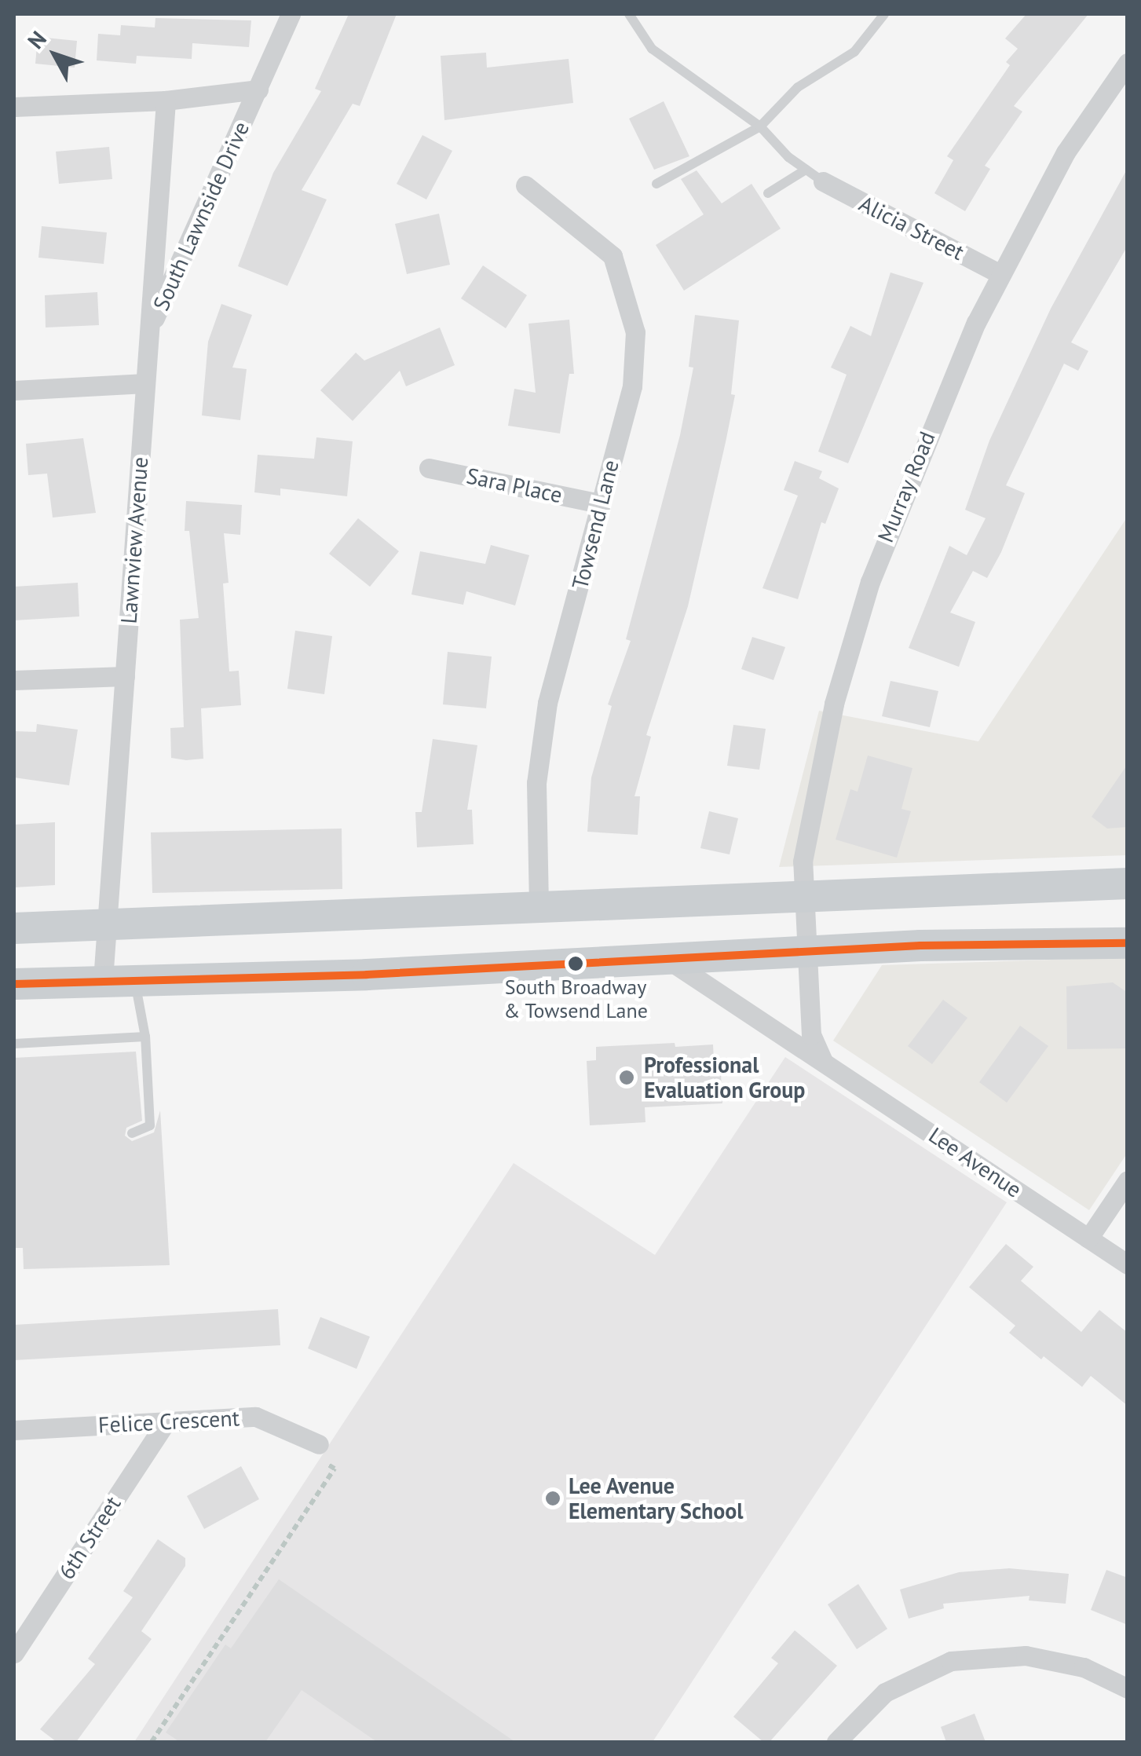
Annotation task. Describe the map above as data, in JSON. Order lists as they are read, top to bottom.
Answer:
{
  "streets": {
    "street": [
      "South Lawnside Drive",
      "Alicia Street",
      "Sara Place",
      "Murray Road",
      "Towsend Lane",
      "Lawnview Avenue",
      "Lee Avenue",
      "Felice Crescent",
      "6th Street"
    ]
  },
  "crossings": [
    ["South Lawnside Drive", "Lawnview Avenue"],
    ["Alicia Street", "Murray Road"],
    ["Sara Place", "Towsend Lane"],
    ["Felice Crescent", "6th Street"]
  ],
  "places": ["South Broadway & Towsend Lane", "Professional Evaluation Group", "Lee Avenue Elementary School"],
  "north": "top left"
}
